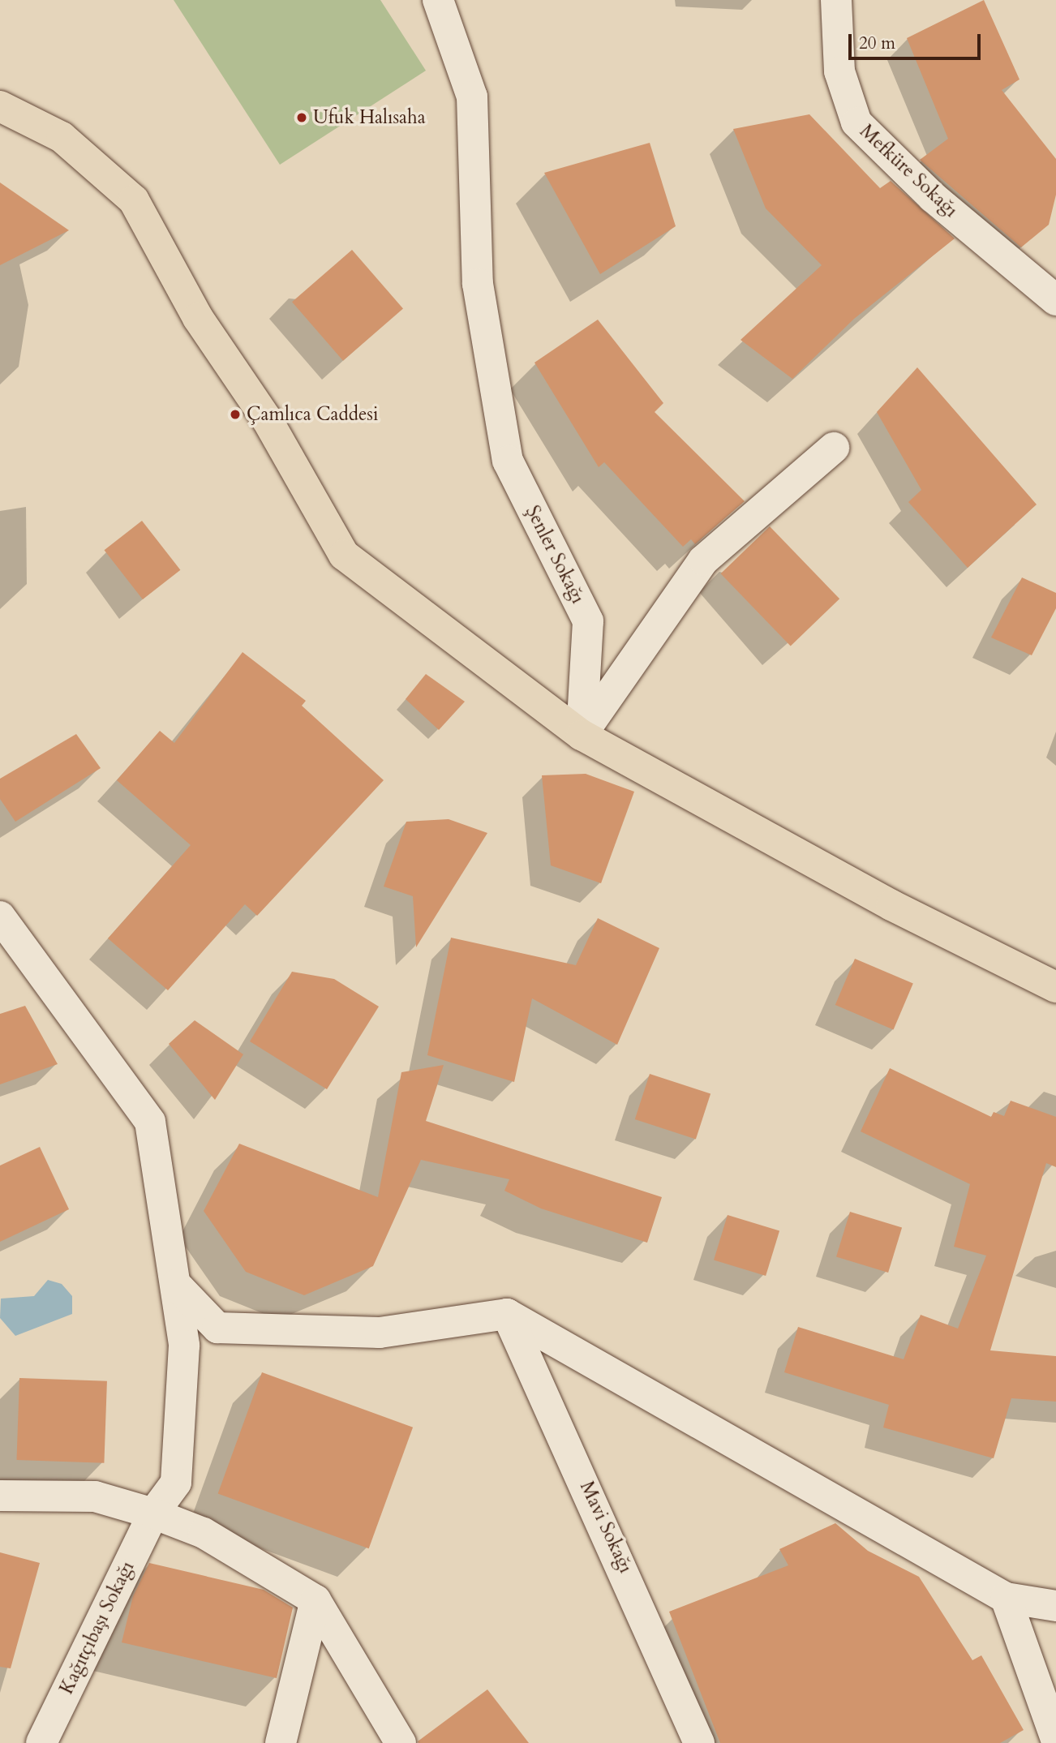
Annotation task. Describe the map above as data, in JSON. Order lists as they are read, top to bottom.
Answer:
{
  "streets": {
    "street": [
      "Mefküre Sokağı",
      "Şenler Sokağı",
      "Mavi Sokağı",
      "Kağıtçıbaşı Sokağı"
    ]
  },
  "places": ["Ufuk Halısaha", "Çamlıca Caddesi"],
  "scale_bar": "20 m"
}
